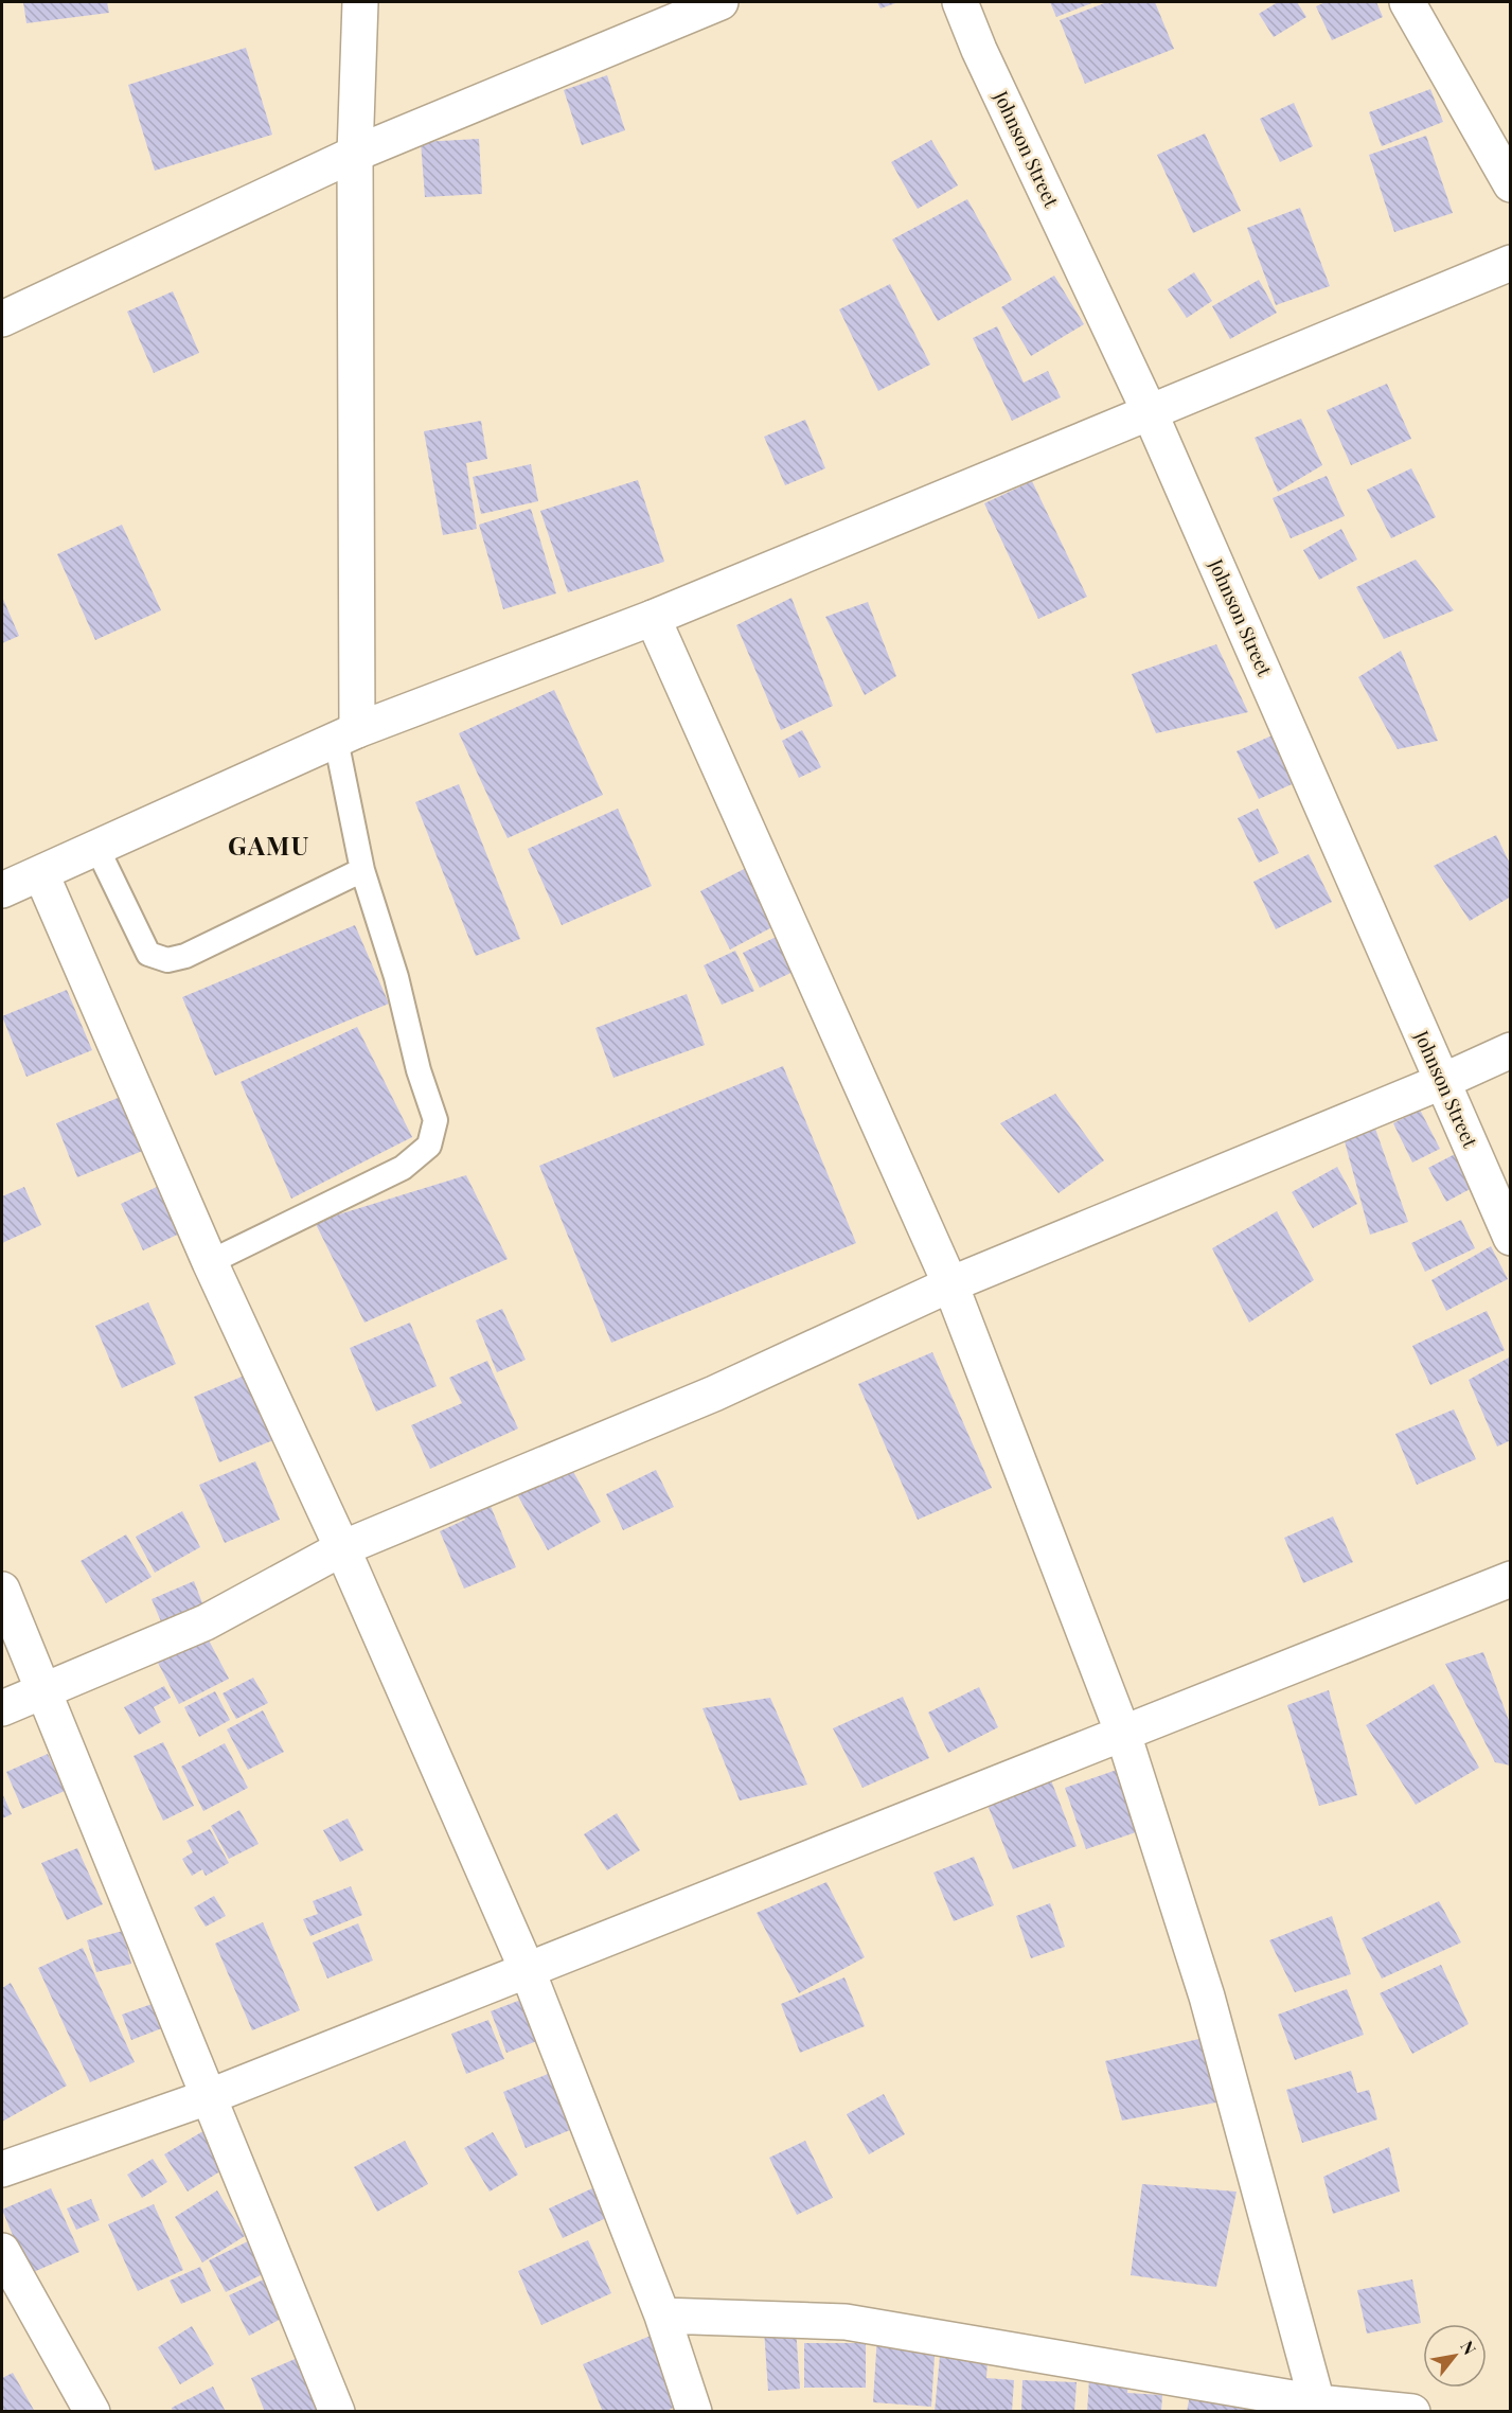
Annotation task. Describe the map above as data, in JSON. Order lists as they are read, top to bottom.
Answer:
{
  "streets": {
    "street": ["Johnson Street"]
  },
  "districts": ["GAMU"],
  "north": "top right"
}
